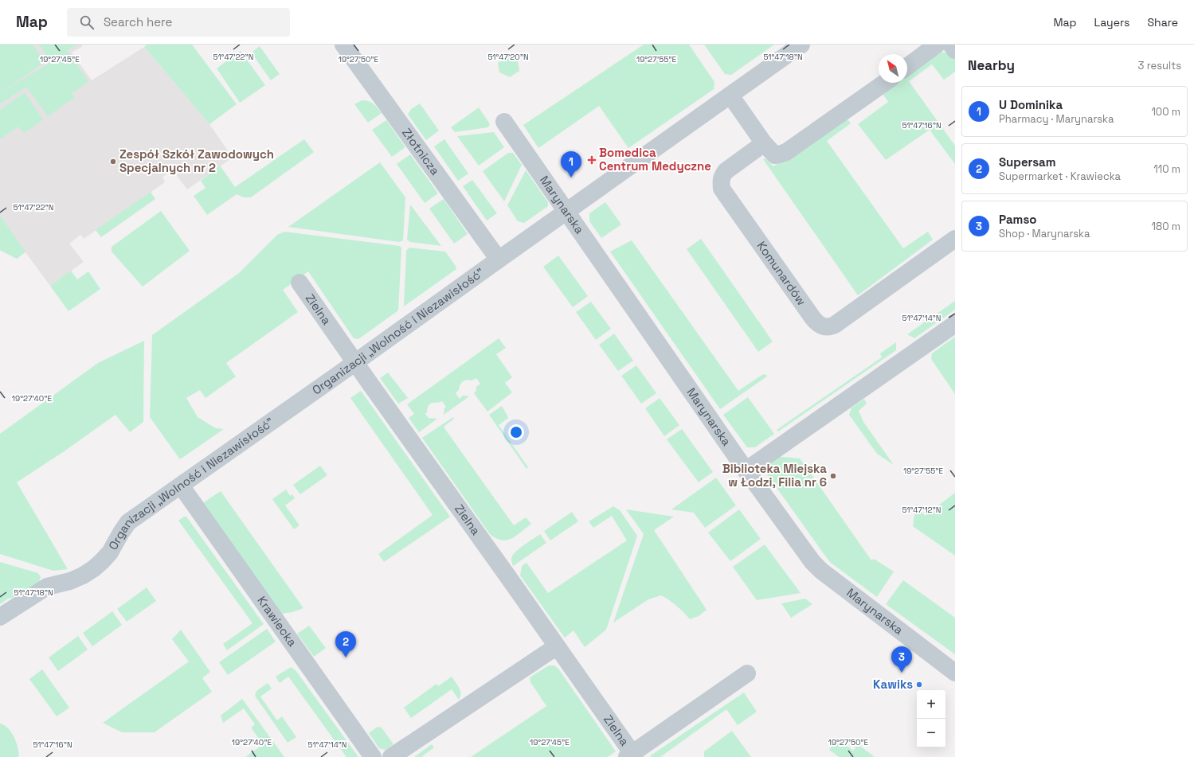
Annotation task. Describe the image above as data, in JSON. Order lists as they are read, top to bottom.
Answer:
{
  "streets": {
    "street": [
      "Złotnicza",
      "Marynarska",
      "Komunardów",
      "Zielna",
      "Organizacji „Wolność i Niezawisłość”",
      "Krawiecka"
    ]
  },
  "crossings": [
    ["Złotnicza", "Organizacji „Wolność i Niezawisłość”"],
    ["Marynarska", "Organizacji „Wolność i Niezawisłość”"],
    ["Zielna", "Organizacji „Wolność i Niezawisłość”"],
    ["Organizacji „Wolność i Niezawisłość”", "Krawiecka"]
  ],
  "places": {
    "health": ["Bomedica Centrum Medyczne"],
    "other": ["Zespół Szkół Zawodowych Specjalnych nr 2", "Biblioteka Miejska w Łodzi, Filia nr 6", "Kawiks"]
  },
  "north": "top left",
  "page": {
    "header": "Map",
    "search": "Search here",
    "nav": ["Map", "Layers", "Share"],
    "heading": ["Nearby", "3 results"],
    "list": [
      {
        "mark": "1",
        "name": "U Dominika",
        "note": "Pharmacy · Marynarska",
        "value": "100 m"
      },
      {
        "mark": "2",
        "name": "Supersam",
        "note": "Supermarket · Krawiecka",
        "value": "110 m"
      },
      {
        "mark": "3",
        "name": "Pamso",
        "note": "Shop · Marynarska",
        "value": "180 m"
      }
    ],
    "pins": ["1", "2", "3"],
    "map_buttons": ["+", "−"]
  },
  "coordinates": [
    "51°47'22\"N",
    "51°47'20\"N",
    "51°47'18\"N",
    "19°27'45\"E",
    "19°27'50\"E",
    "19°27'55\"E",
    "51°47'16\"N",
    "51°47'14\"N",
    "19°27'40\"E",
    "51°47'12\"N"
  ]
}
